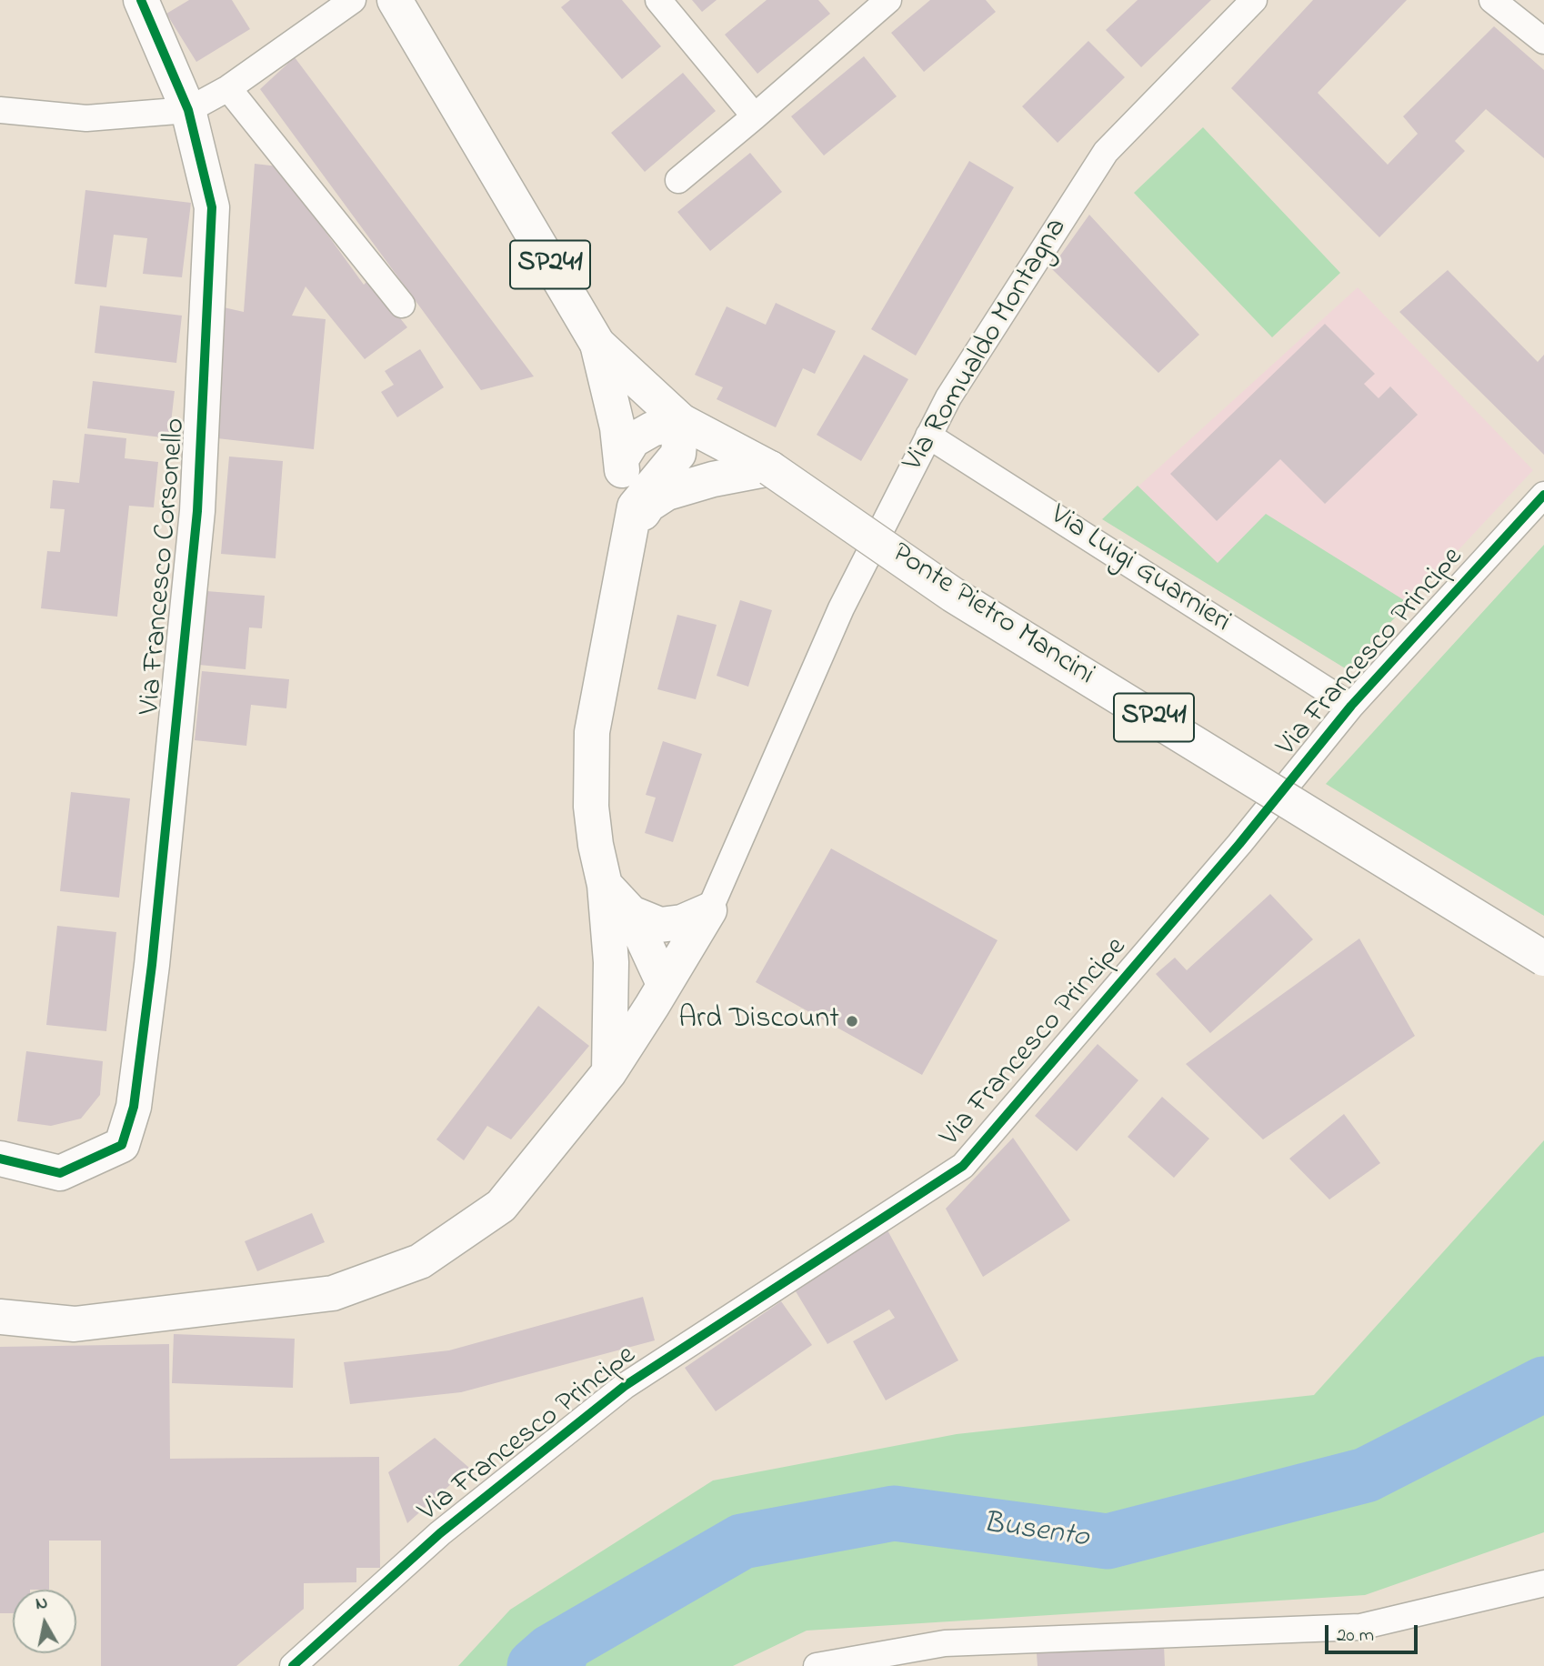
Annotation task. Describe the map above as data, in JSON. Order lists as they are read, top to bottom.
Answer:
{
  "streets": {
    "main road": ["SP241", "Via Francesco Corsonello", "Ponte Pietro Mancini"],
    "street": ["Via Romualdo Montagna", "Via Luigi Guarnieri", "Via Francesco Principe"]
  },
  "crossings": [
    ["SP241", "Ponte Pietro Mancini"],
    ["Via Romualdo Montagna", "Via Luigi Guarnieri"],
    ["Via Luigi Guarnieri", "Via Francesco Principe"]
  ],
  "water": ["Busento"],
  "places": ["Ard Discount"],
  "scale_bar": "20 m",
  "north": "top"
}
